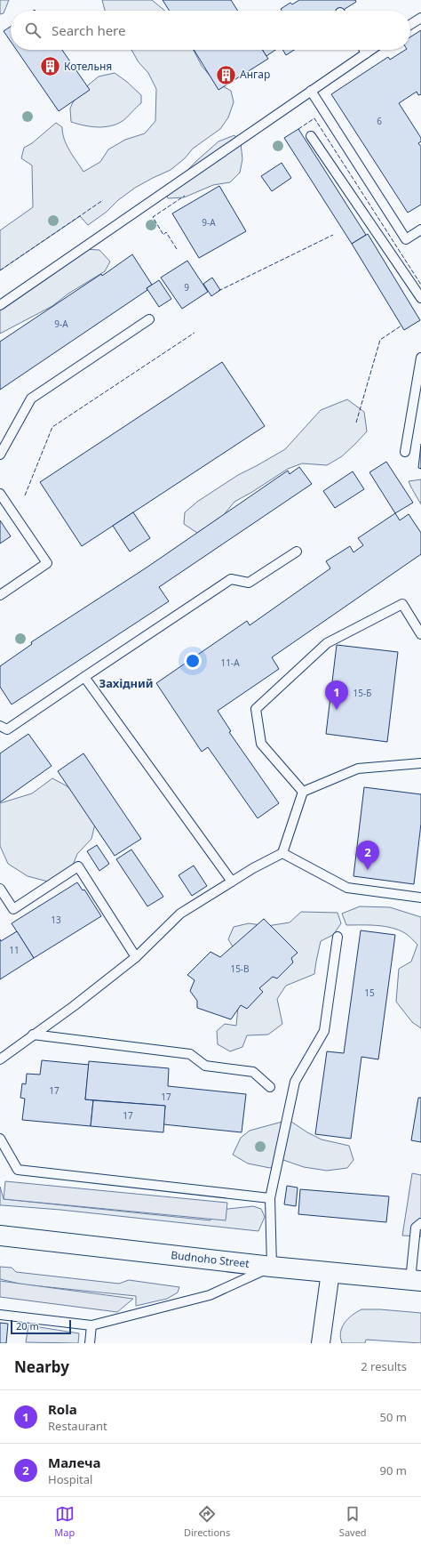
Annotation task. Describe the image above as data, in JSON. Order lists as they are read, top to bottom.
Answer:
{
  "streets": {
    "highway": ["Budnoho Street"]
  },
  "districts": ["Західний"],
  "places": {
    "building": ["Котельня", "Ангар"]
  },
  "house_numbers": [
    "6",
    "9-А",
    "9",
    "9-А",
    "11-А",
    "15-Б",
    "13",
    "11",
    "15-В",
    "15",
    "17",
    "17",
    "17"
  ],
  "scale_bar": "20 m",
  "page": {
    "search": "Search here",
    "pins": ["1", "2"],
    "scale": "20 m",
    "heading": ["Nearby", "2 results"],
    "list": [
      {
        "mark": "1",
        "name": "Rola",
        "note": "Restaurant",
        "value": "50 m"
      },
      {
        "mark": "2",
        "name": "Малеча",
        "note": "Hospital",
        "value": "90 m"
      }
    ],
    "nav": ["Map", "Directions", "Saved"]
  }
}
